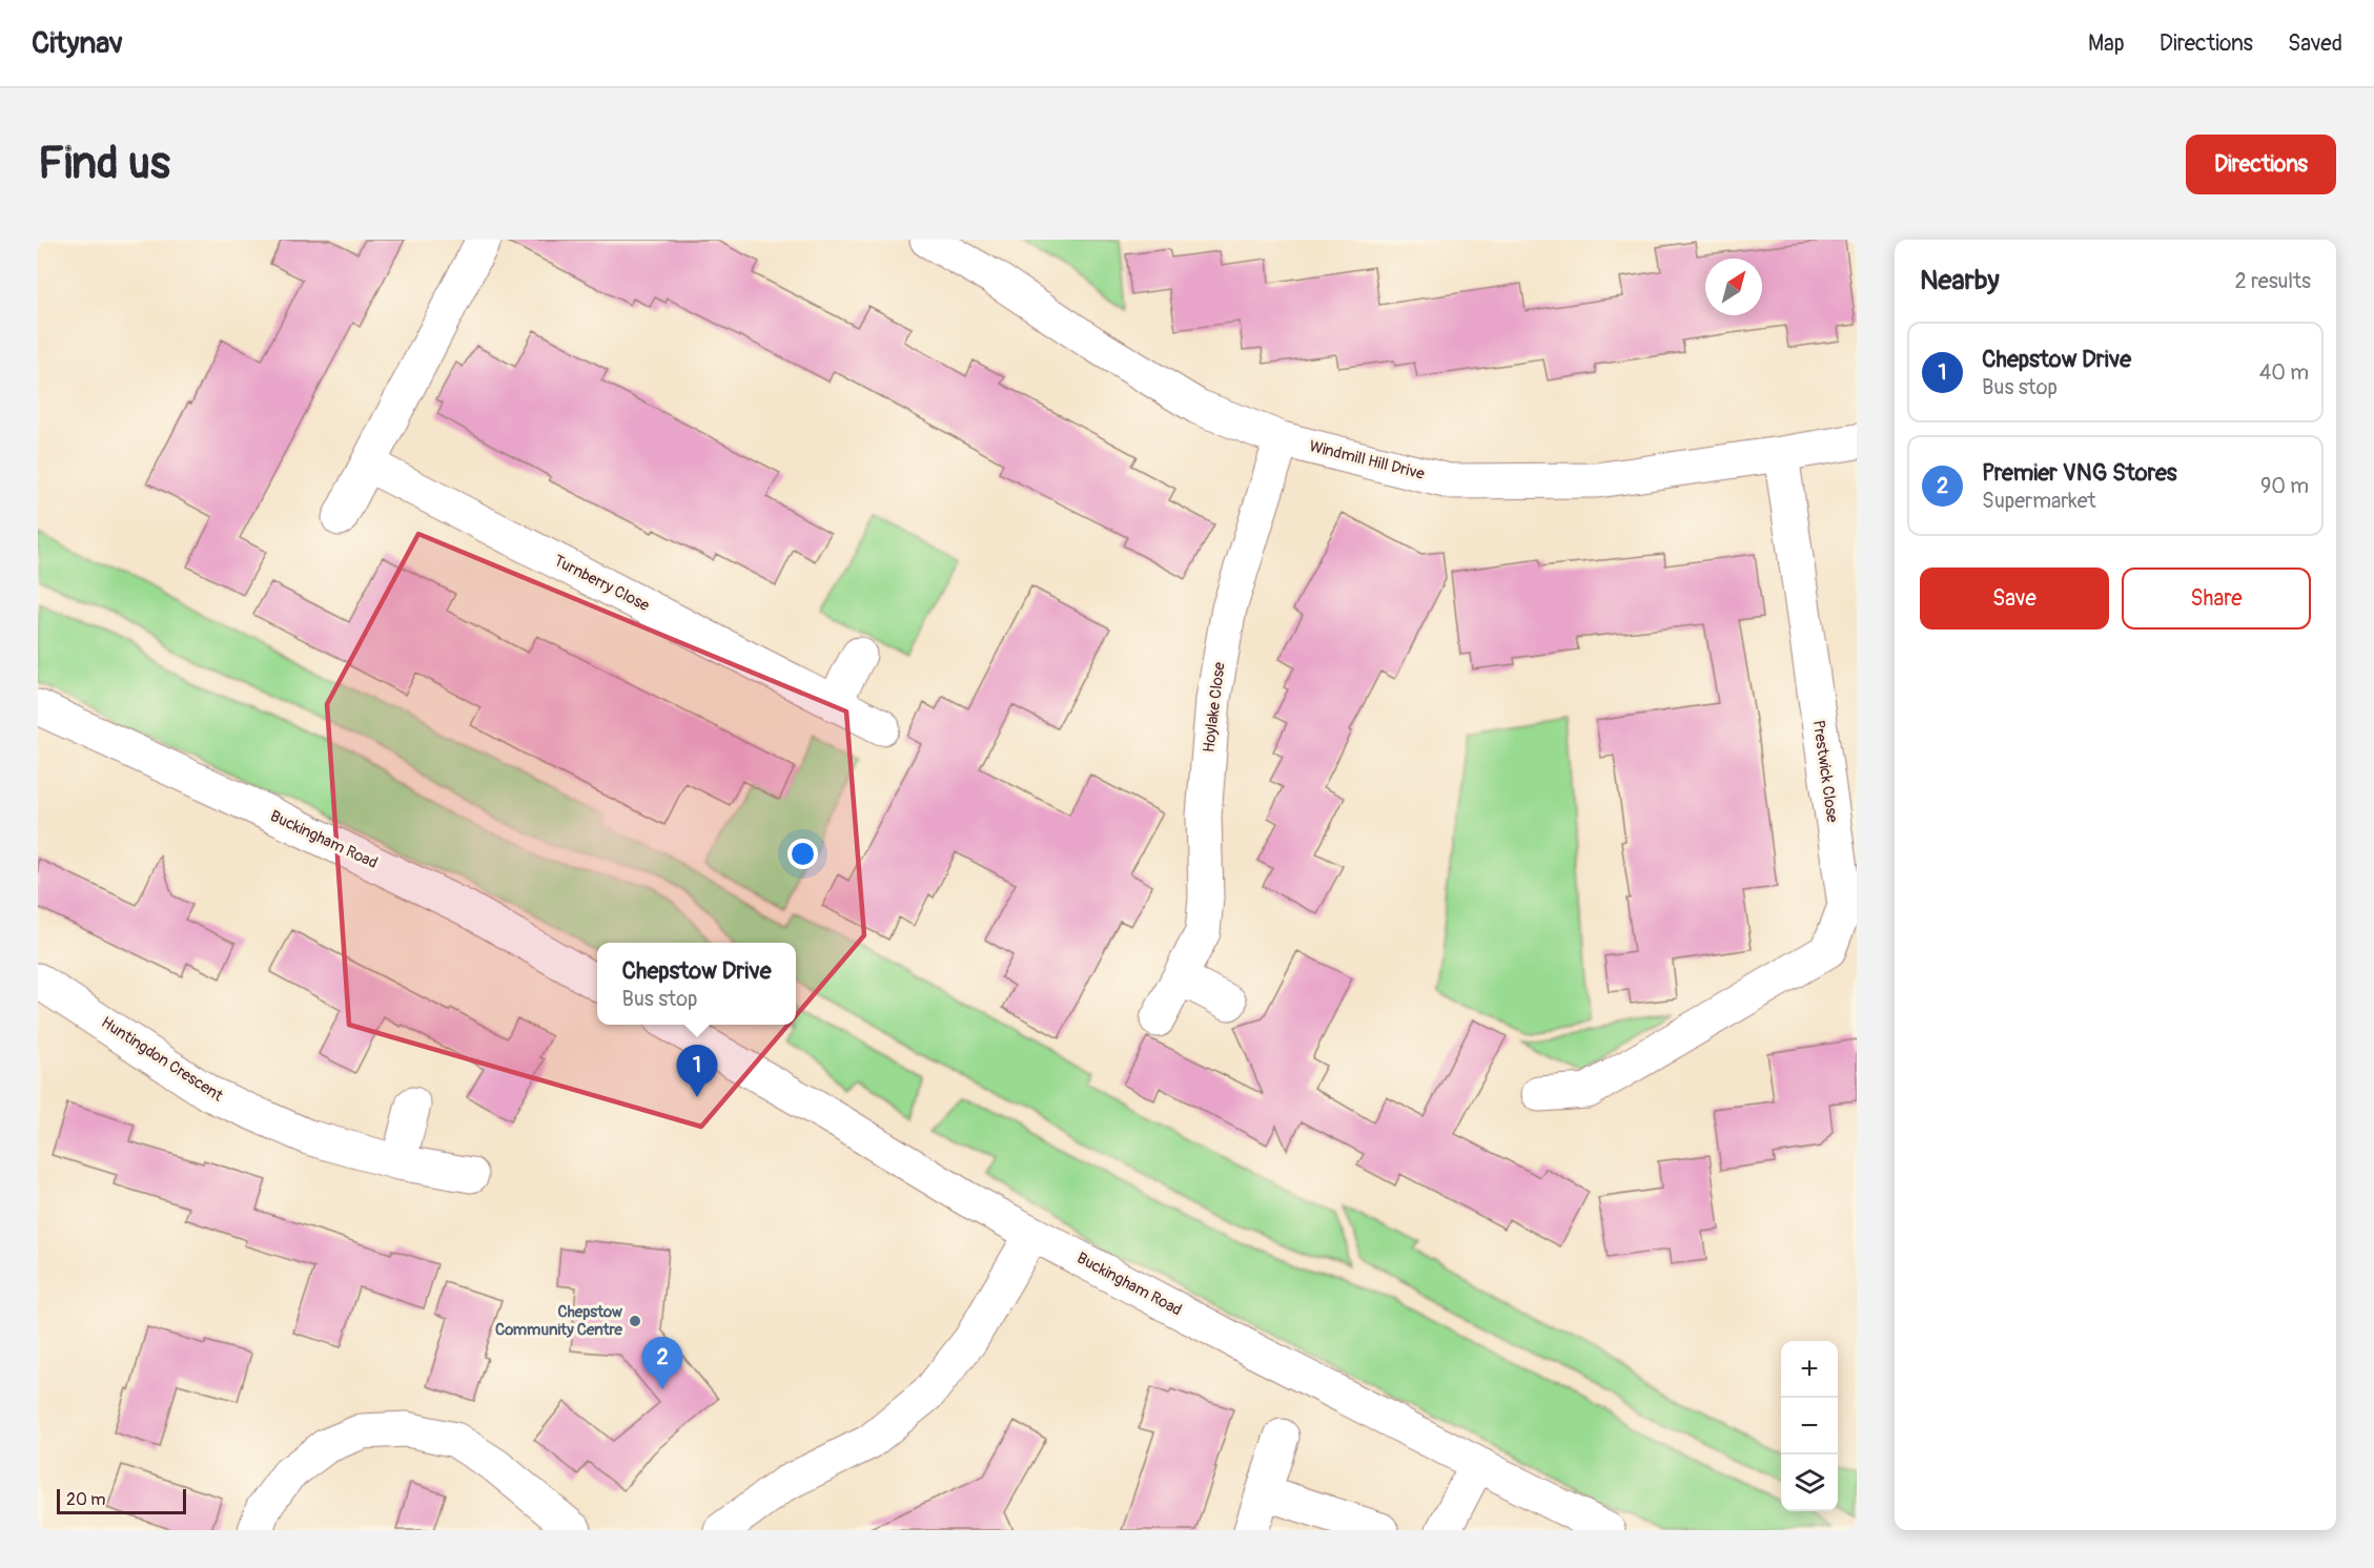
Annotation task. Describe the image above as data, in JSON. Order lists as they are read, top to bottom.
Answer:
{
  "streets": {
    "street": [
      "Windmill Hill Drive",
      "Turnberry Close",
      "Hoylake Close",
      "Prestwick Close",
      "Buckingham Road",
      "Huntingdon Crescent"
    ]
  },
  "crossings": [
    ["Windmill Hill Drive", "Hoylake Close"],
    ["Windmill Hill Drive", "Prestwick Close"]
  ],
  "places": ["Chepstow Community Centre"],
  "scale_bar": "20 m",
  "north": "top right",
  "page": {
    "header": "Citynav",
    "nav": ["Map", "Directions", "Saved"],
    "buttons": [
      "Directions",
      ["Save", "Share"]
    ],
    "title": "Find us",
    "heading": ["Nearby", "2 results"],
    "list": [
      {
        "mark": "1",
        "name": "Chepstow Drive",
        "note": "Bus stop",
        "value": "40 m"
      },
      {
        "mark": "2",
        "name": "Premier VNG Stores",
        "note": "Supermarket",
        "value": "90 m"
      }
    ],
    "popup": ["Chepstow Drive", "Bus stop"],
    "pins": ["1", "2"],
    "map_buttons": ["+", "−"],
    "scale": "20 m"
  }
}
